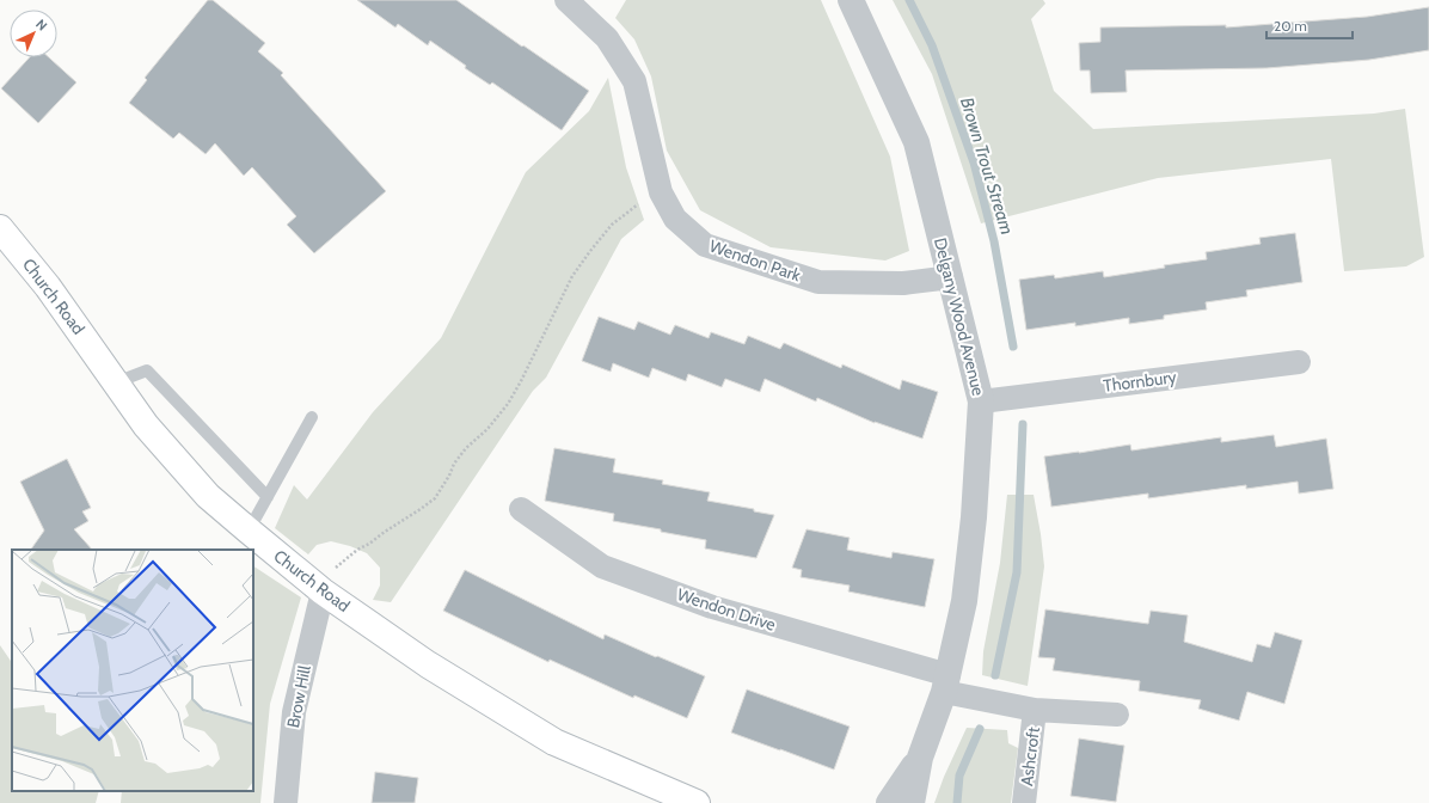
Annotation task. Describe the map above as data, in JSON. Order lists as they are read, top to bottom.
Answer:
{
  "streets": {
    "main road": ["Church Road"],
    "street": [
      "Wendon Park",
      "Delgany Wood Avenue",
      "Thornbury",
      "Wendon Drive",
      "Brow Hill",
      "Ashcroft"
    ]
  },
  "crossings": [
    ["Wendon Park", "Delgany Wood Avenue"],
    ["Church Road", "Brow Hill"],
    ["Delgany Wood Avenue", "Thornbury"],
    ["Delgany Wood Avenue", "Wendon Drive"],
    ["Delgany Wood Avenue", "Ashcroft"],
    ["Wendon Drive", "Ashcroft"]
  ],
  "water": ["Brown Trout Stream"],
  "scale_bar": "20 m",
  "north": "top right"
}
